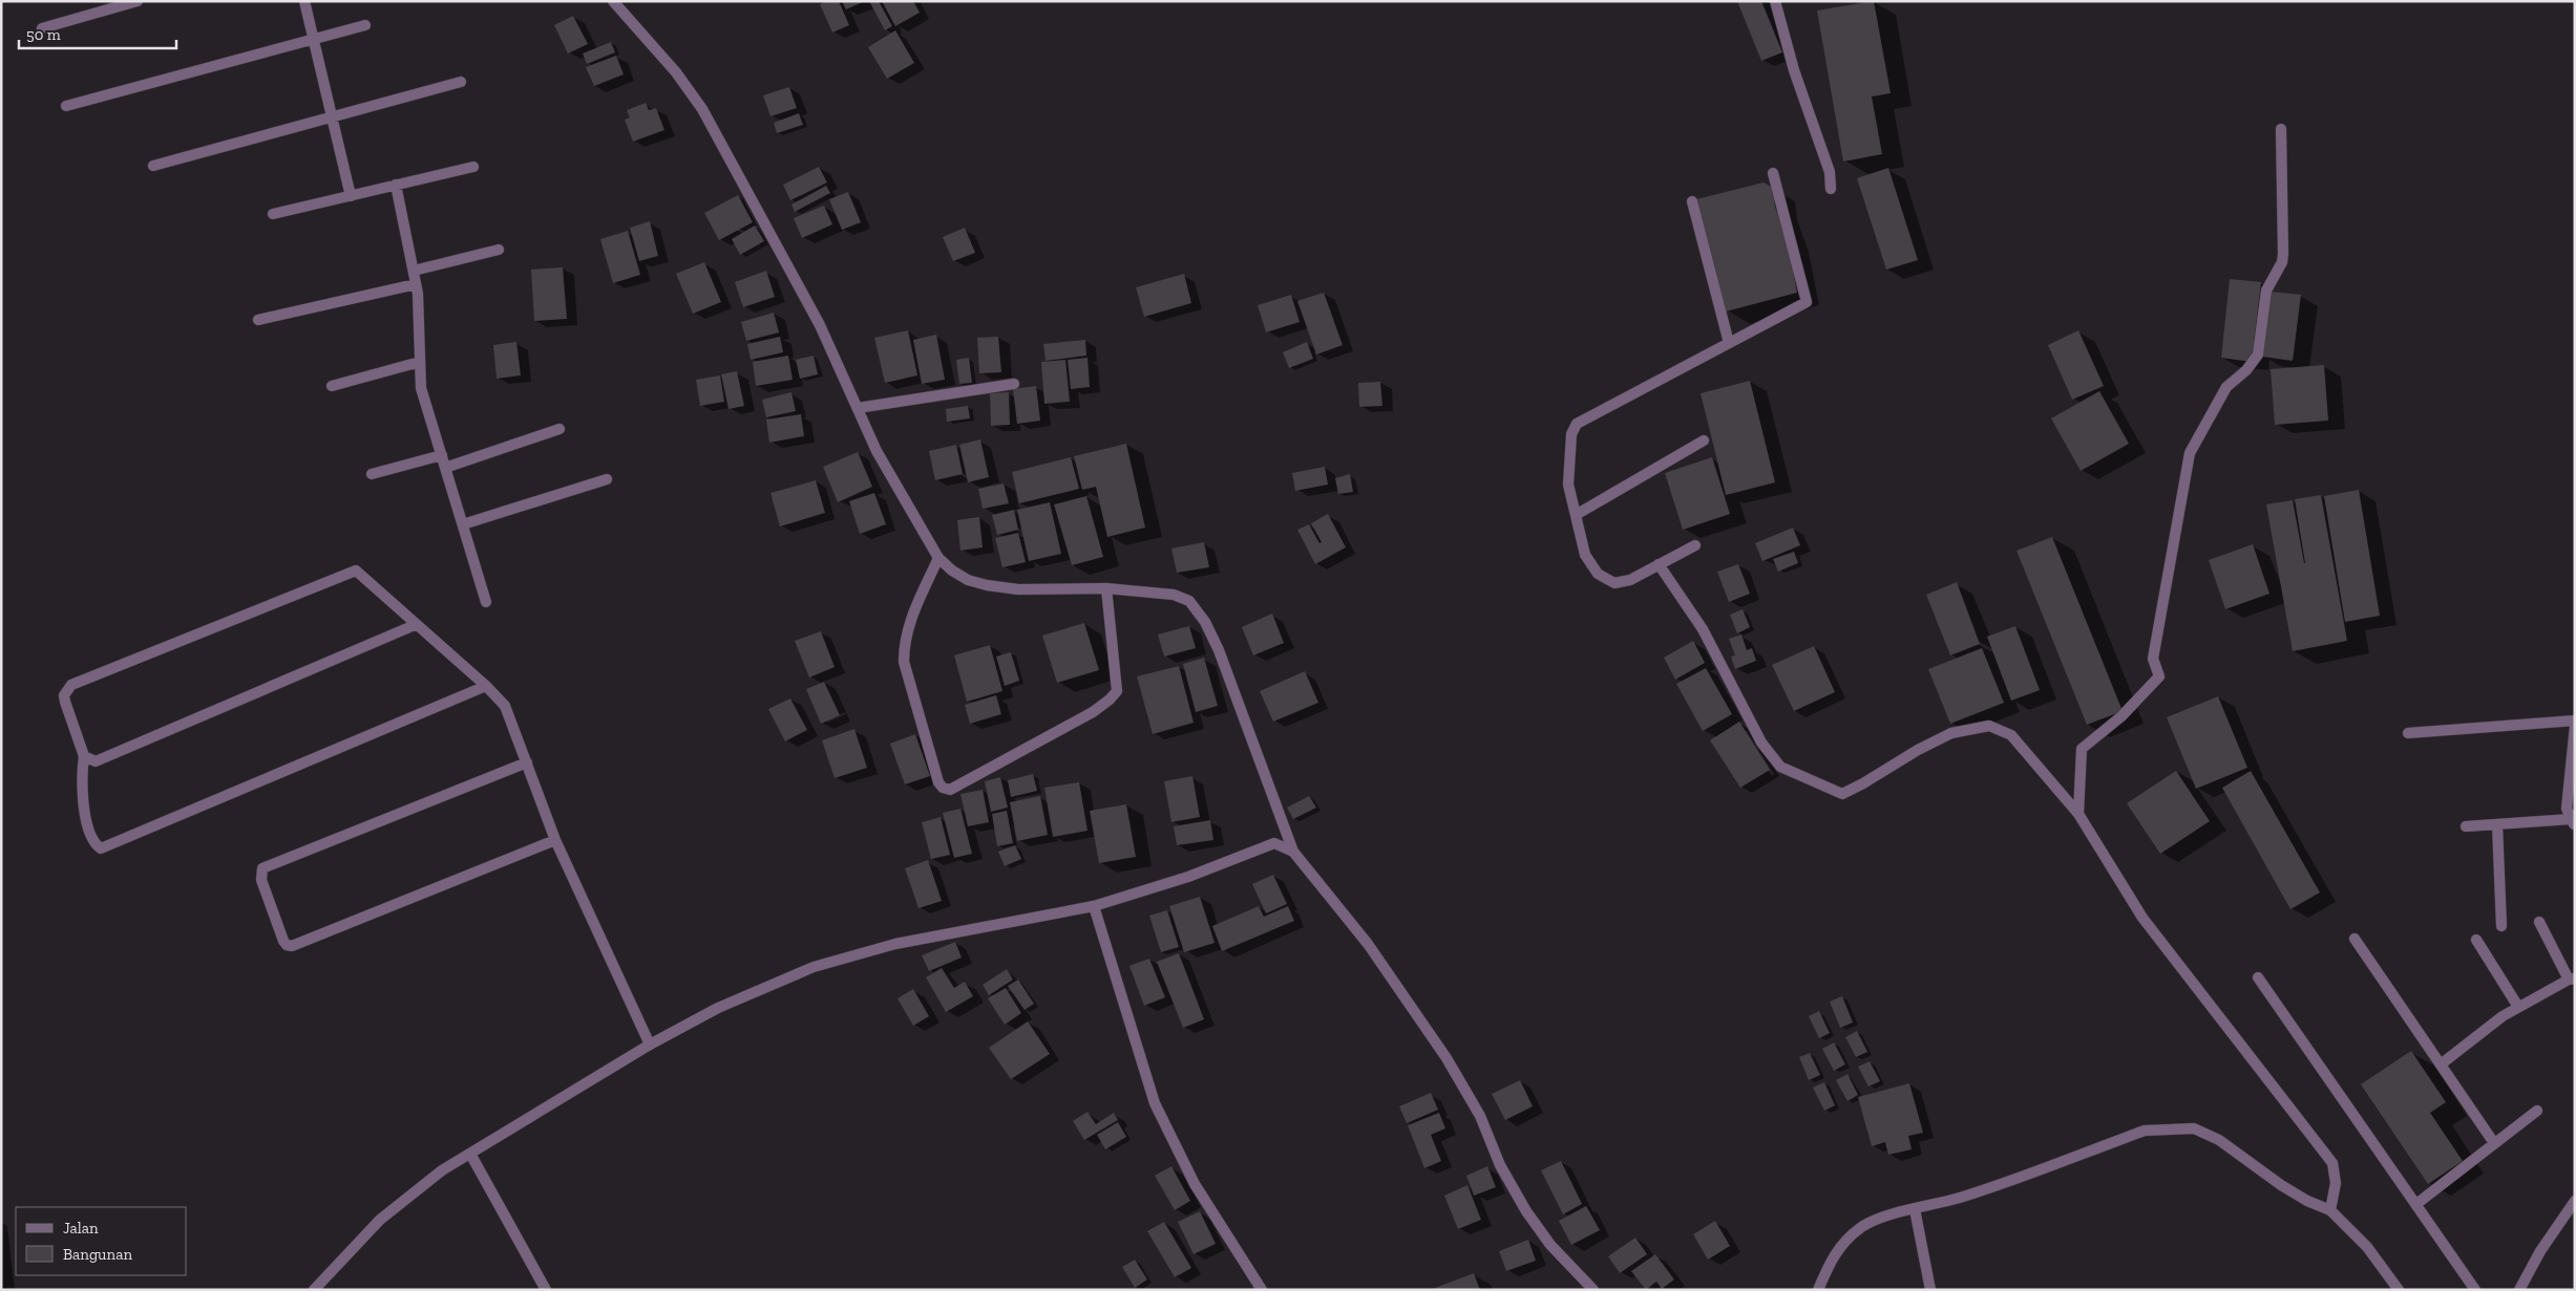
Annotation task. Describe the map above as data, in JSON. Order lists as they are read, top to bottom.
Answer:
{
  "legend": ["Jalan", "Bangunan"],
  "scale_bar": "50 m"
}
